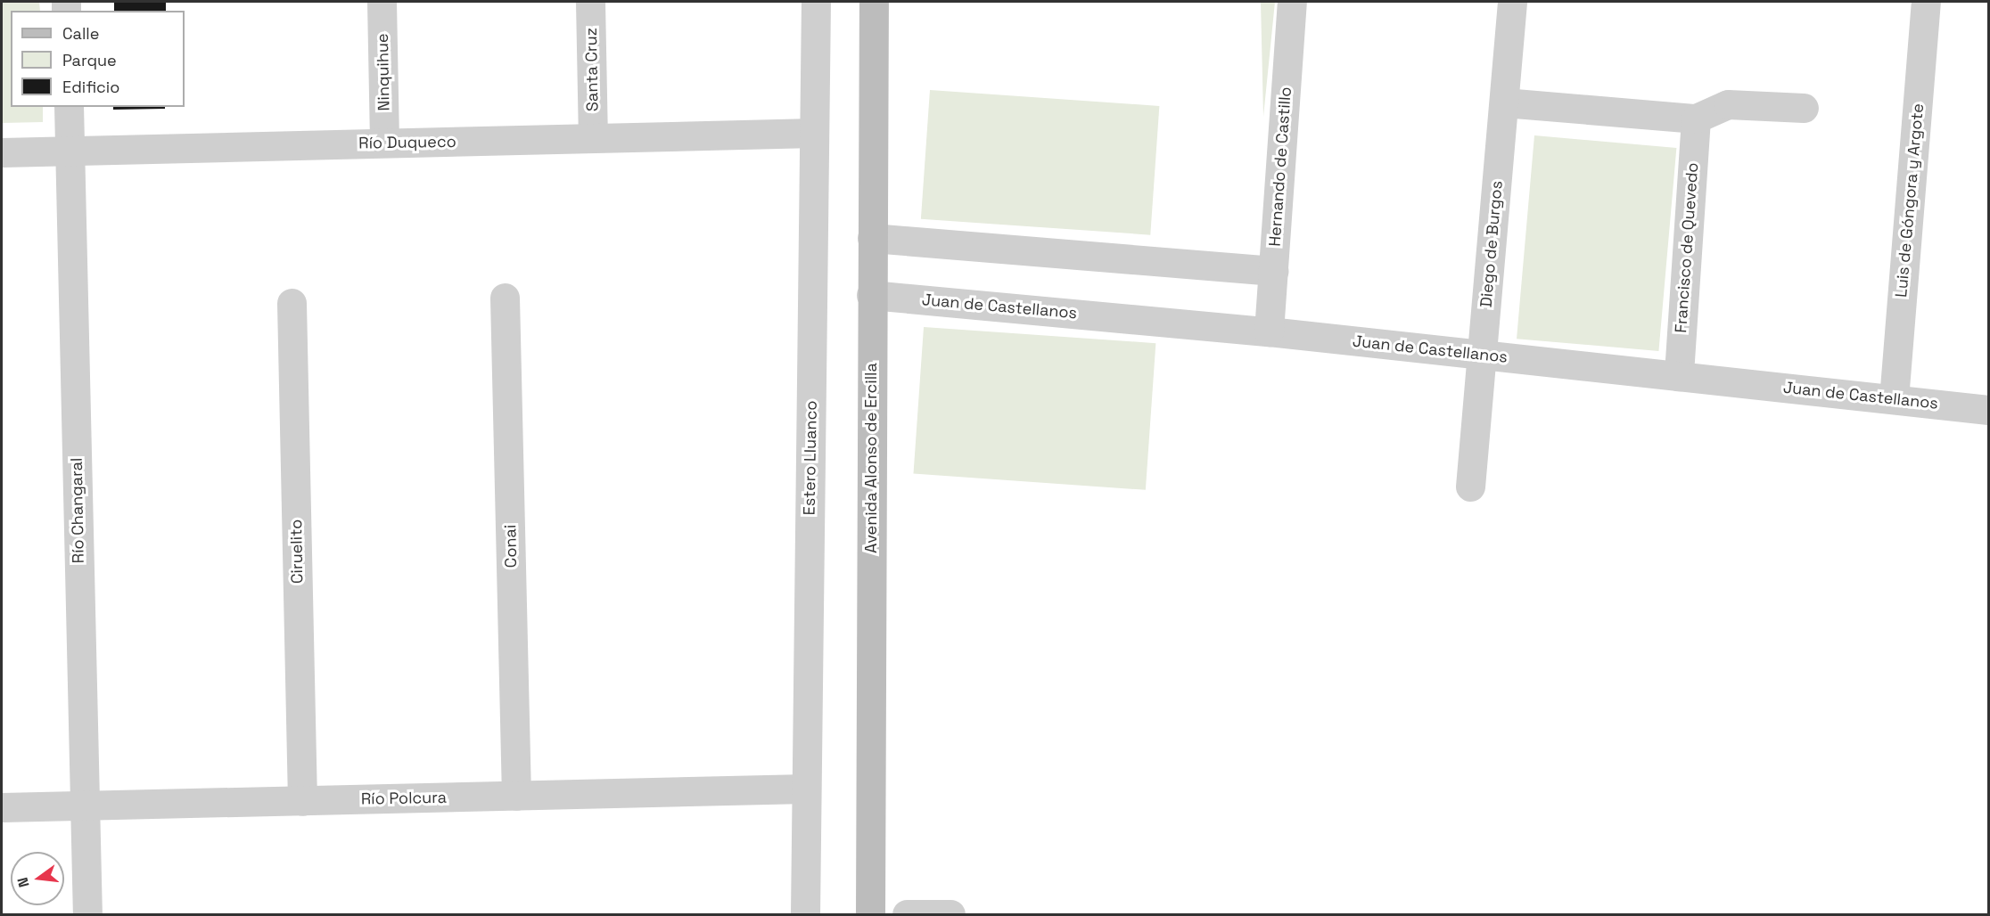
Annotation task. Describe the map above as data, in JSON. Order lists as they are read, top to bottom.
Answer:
{
  "streets": {
    "main road": ["Avenida Alonso de Ercilla"],
    "street": [
      "Santa Cruz",
      "Ninquihue",
      "Río Duqueco",
      "Hernando de Castillo",
      "Luis de Góngora y Argote",
      "Diego de Burgos",
      "Francisco de Quevedo",
      "Juan de Castellanos",
      "Estero Lluanco",
      "Río Changaral",
      "Conai",
      "Ciruelito",
      "Río Polcura"
    ]
  },
  "crossings": [
    ["Santa Cruz", "Río Duqueco"],
    ["Ninquihue", "Río Duqueco"],
    ["Río Duqueco", "Estero Lluanco"],
    ["Río Duqueco", "Río Changaral"],
    ["Hernando de Castillo", "Juan de Castellanos"],
    ["Luis de Góngora y Argote", "Juan de Castellanos"],
    ["Diego de Burgos", "Juan de Castellanos"],
    ["Francisco de Quevedo", "Juan de Castellanos"],
    ["Juan de Castellanos", "Avenida Alonso de Ercilla"],
    ["Estero Lluanco", "Río Polcura"],
    ["Río Changaral", "Río Polcura"],
    ["Conai", "Río Polcura"],
    ["Ciruelito", "Río Polcura"]
  ],
  "legend": ["Calle", "Parque", "Edificio"],
  "north": "left"
}
